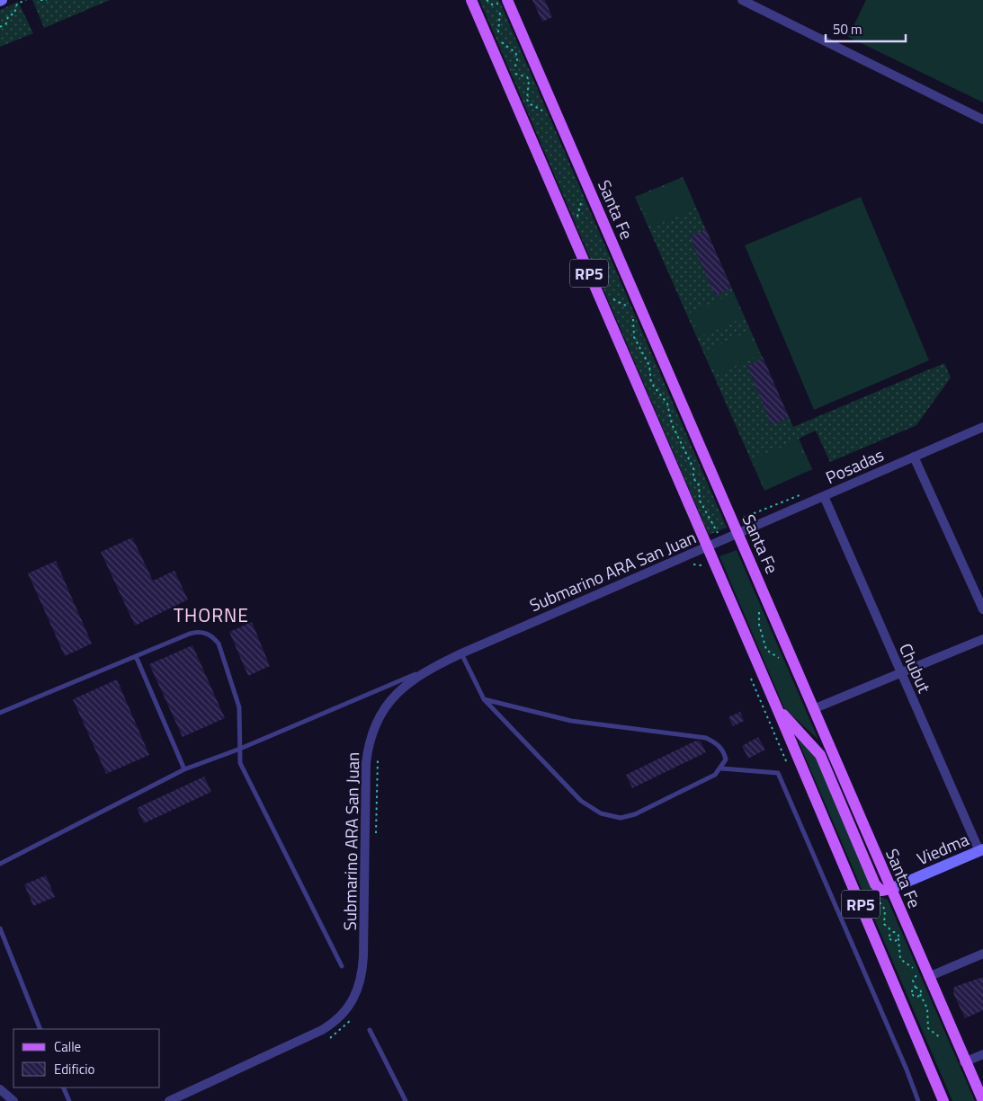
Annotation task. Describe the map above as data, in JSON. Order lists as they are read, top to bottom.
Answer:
{
  "streets": {
    "main road": ["Santa Fe", "RP5"],
    "street": [
      "Posadas",
      "Submarino ARA San Juan",
      "Chubut",
      "Viedma"
    ]
  },
  "crossings": [
    ["Santa Fe", "Posadas"],
    ["Santa Fe", "Submarino ARA San Juan"],
    ["Santa Fe", "Viedma"],
    ["RP5", "Submarino ARA San Juan"],
    ["Posadas", "Submarino ARA San Juan"],
    ["Posadas", "Chubut"],
    ["Chubut", "Viedma"]
  ],
  "districts": ["THORNE"],
  "legend": ["Calle", "Edificio"],
  "scale_bar": "50 m"
}
